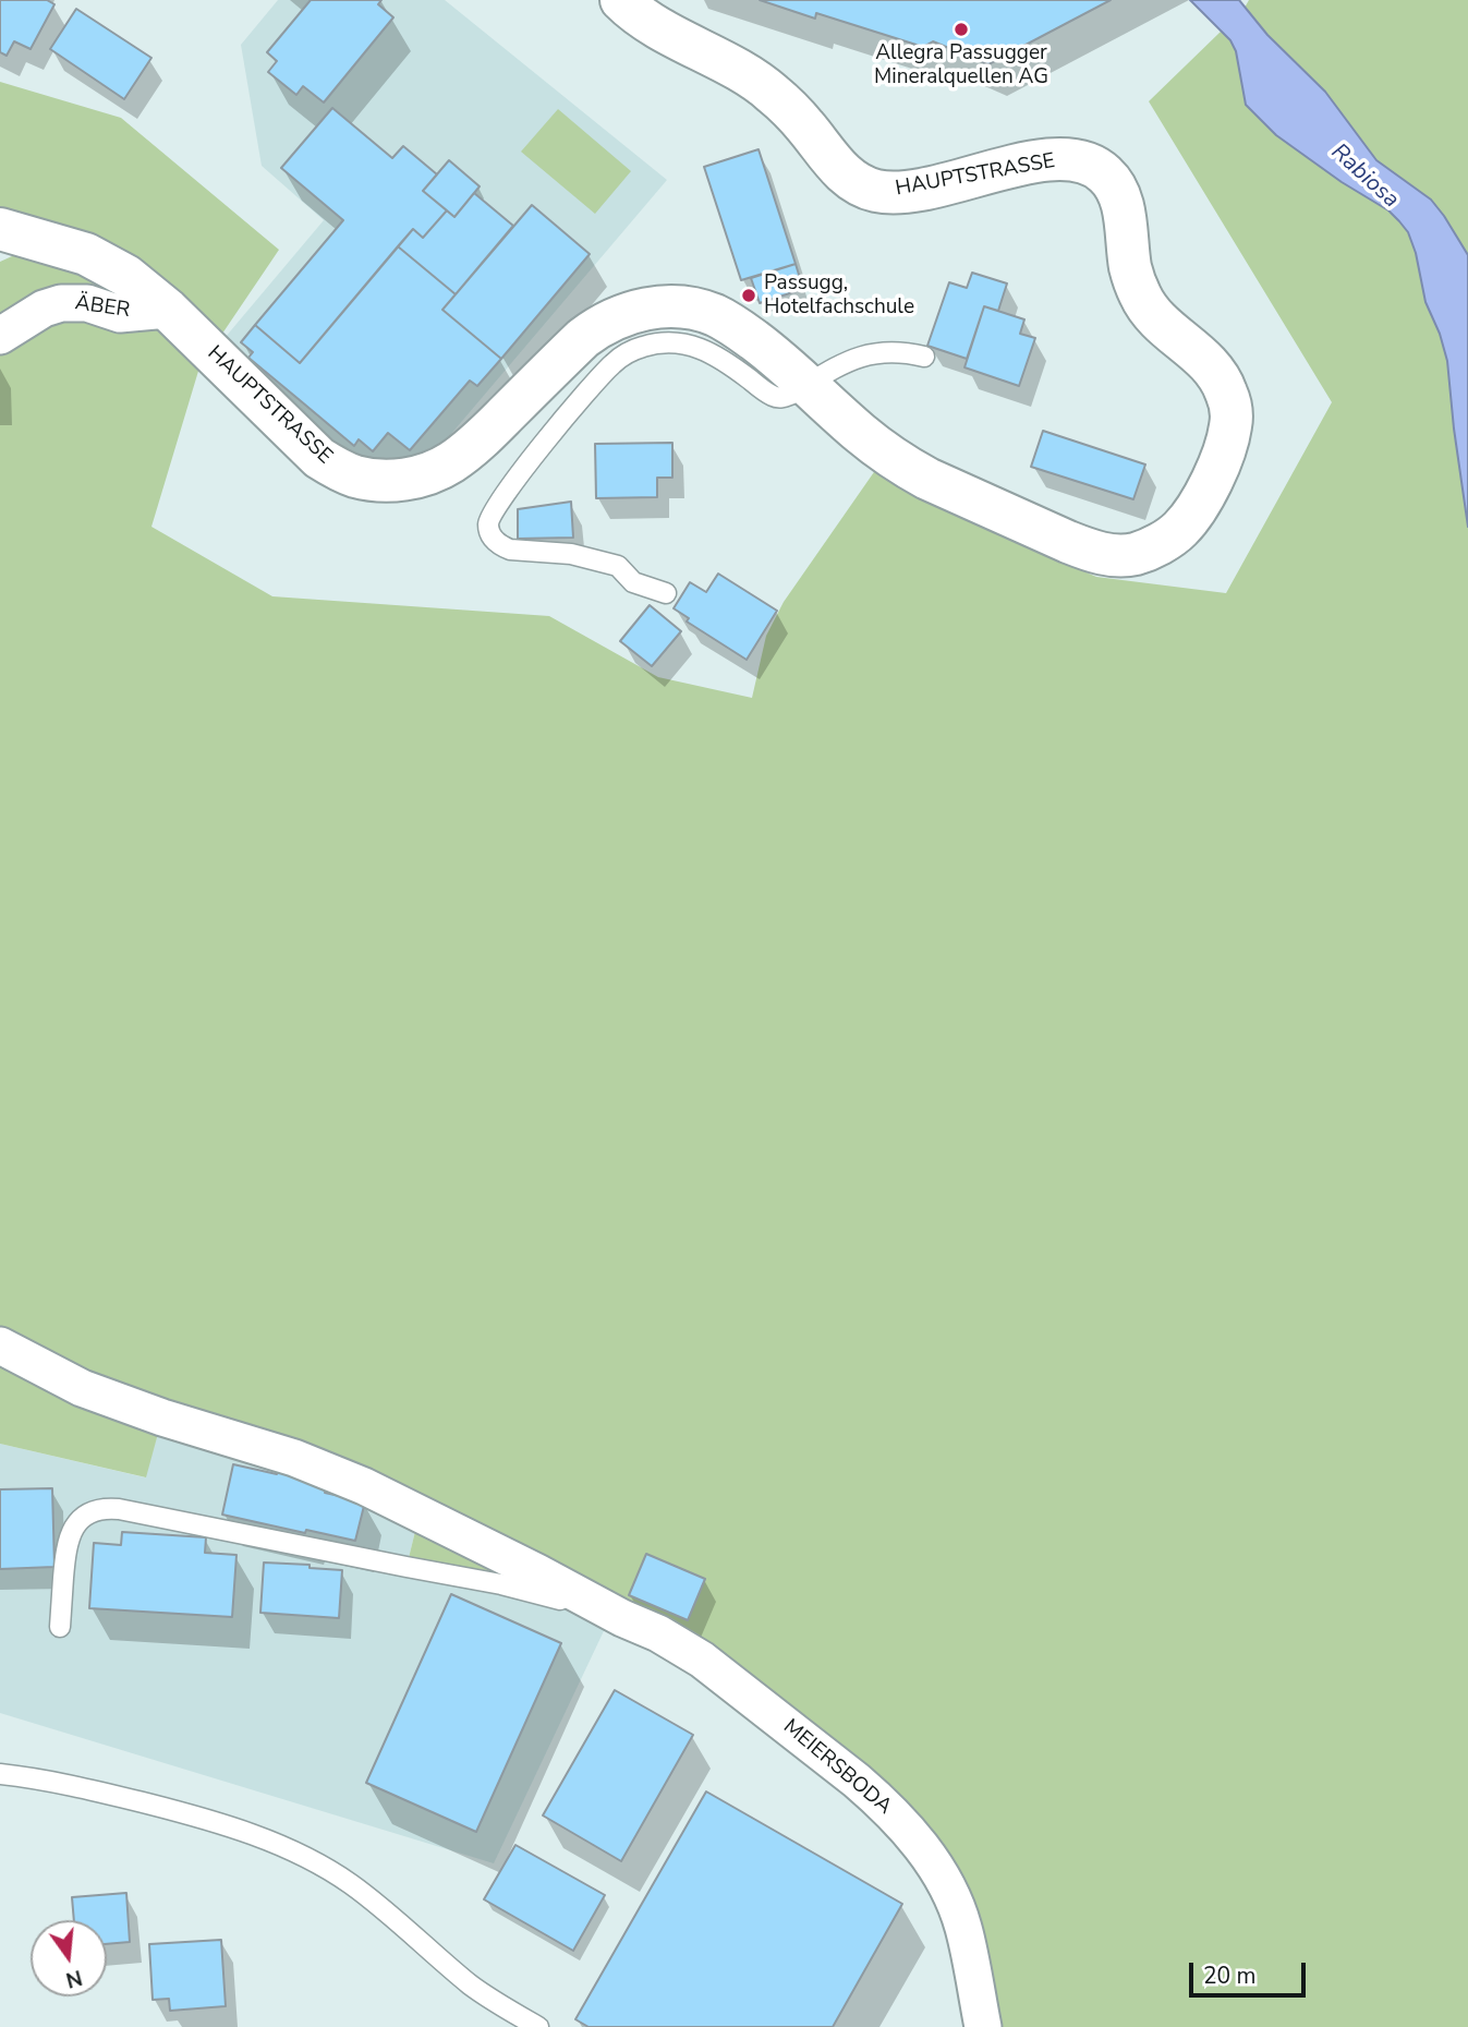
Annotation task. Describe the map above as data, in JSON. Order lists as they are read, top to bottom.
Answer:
{
  "streets": {
    "street": ["HAUPTSTRASSE", "ÄBER", "MEIERSBODA"]
  },
  "crossings": [
    ["HAUPTSTRASSE", "ÄBER"]
  ],
  "water": ["Rabiosa"],
  "places": ["Allegra Passugger Mineralquellen AG", "Passugg, Hotelfachschule"],
  "scale_bar": "20 m",
  "north": "bottom"
}
